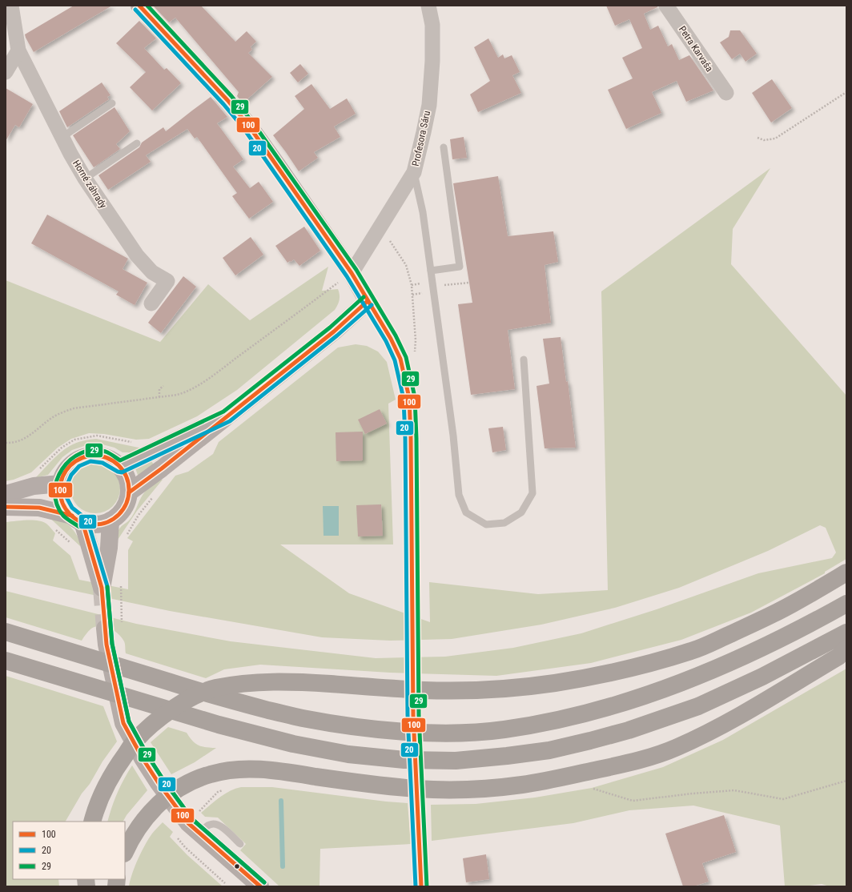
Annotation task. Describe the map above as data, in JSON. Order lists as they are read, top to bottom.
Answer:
{
  "streets": {
    "street": ["Petra Karvaša", "Profesora Sáru", "Horné záhrady"]
  },
  "lines": ["transit line 100", "transit line 29", "transit line 20"],
  "legend": ["100", "20", "29"]
}
